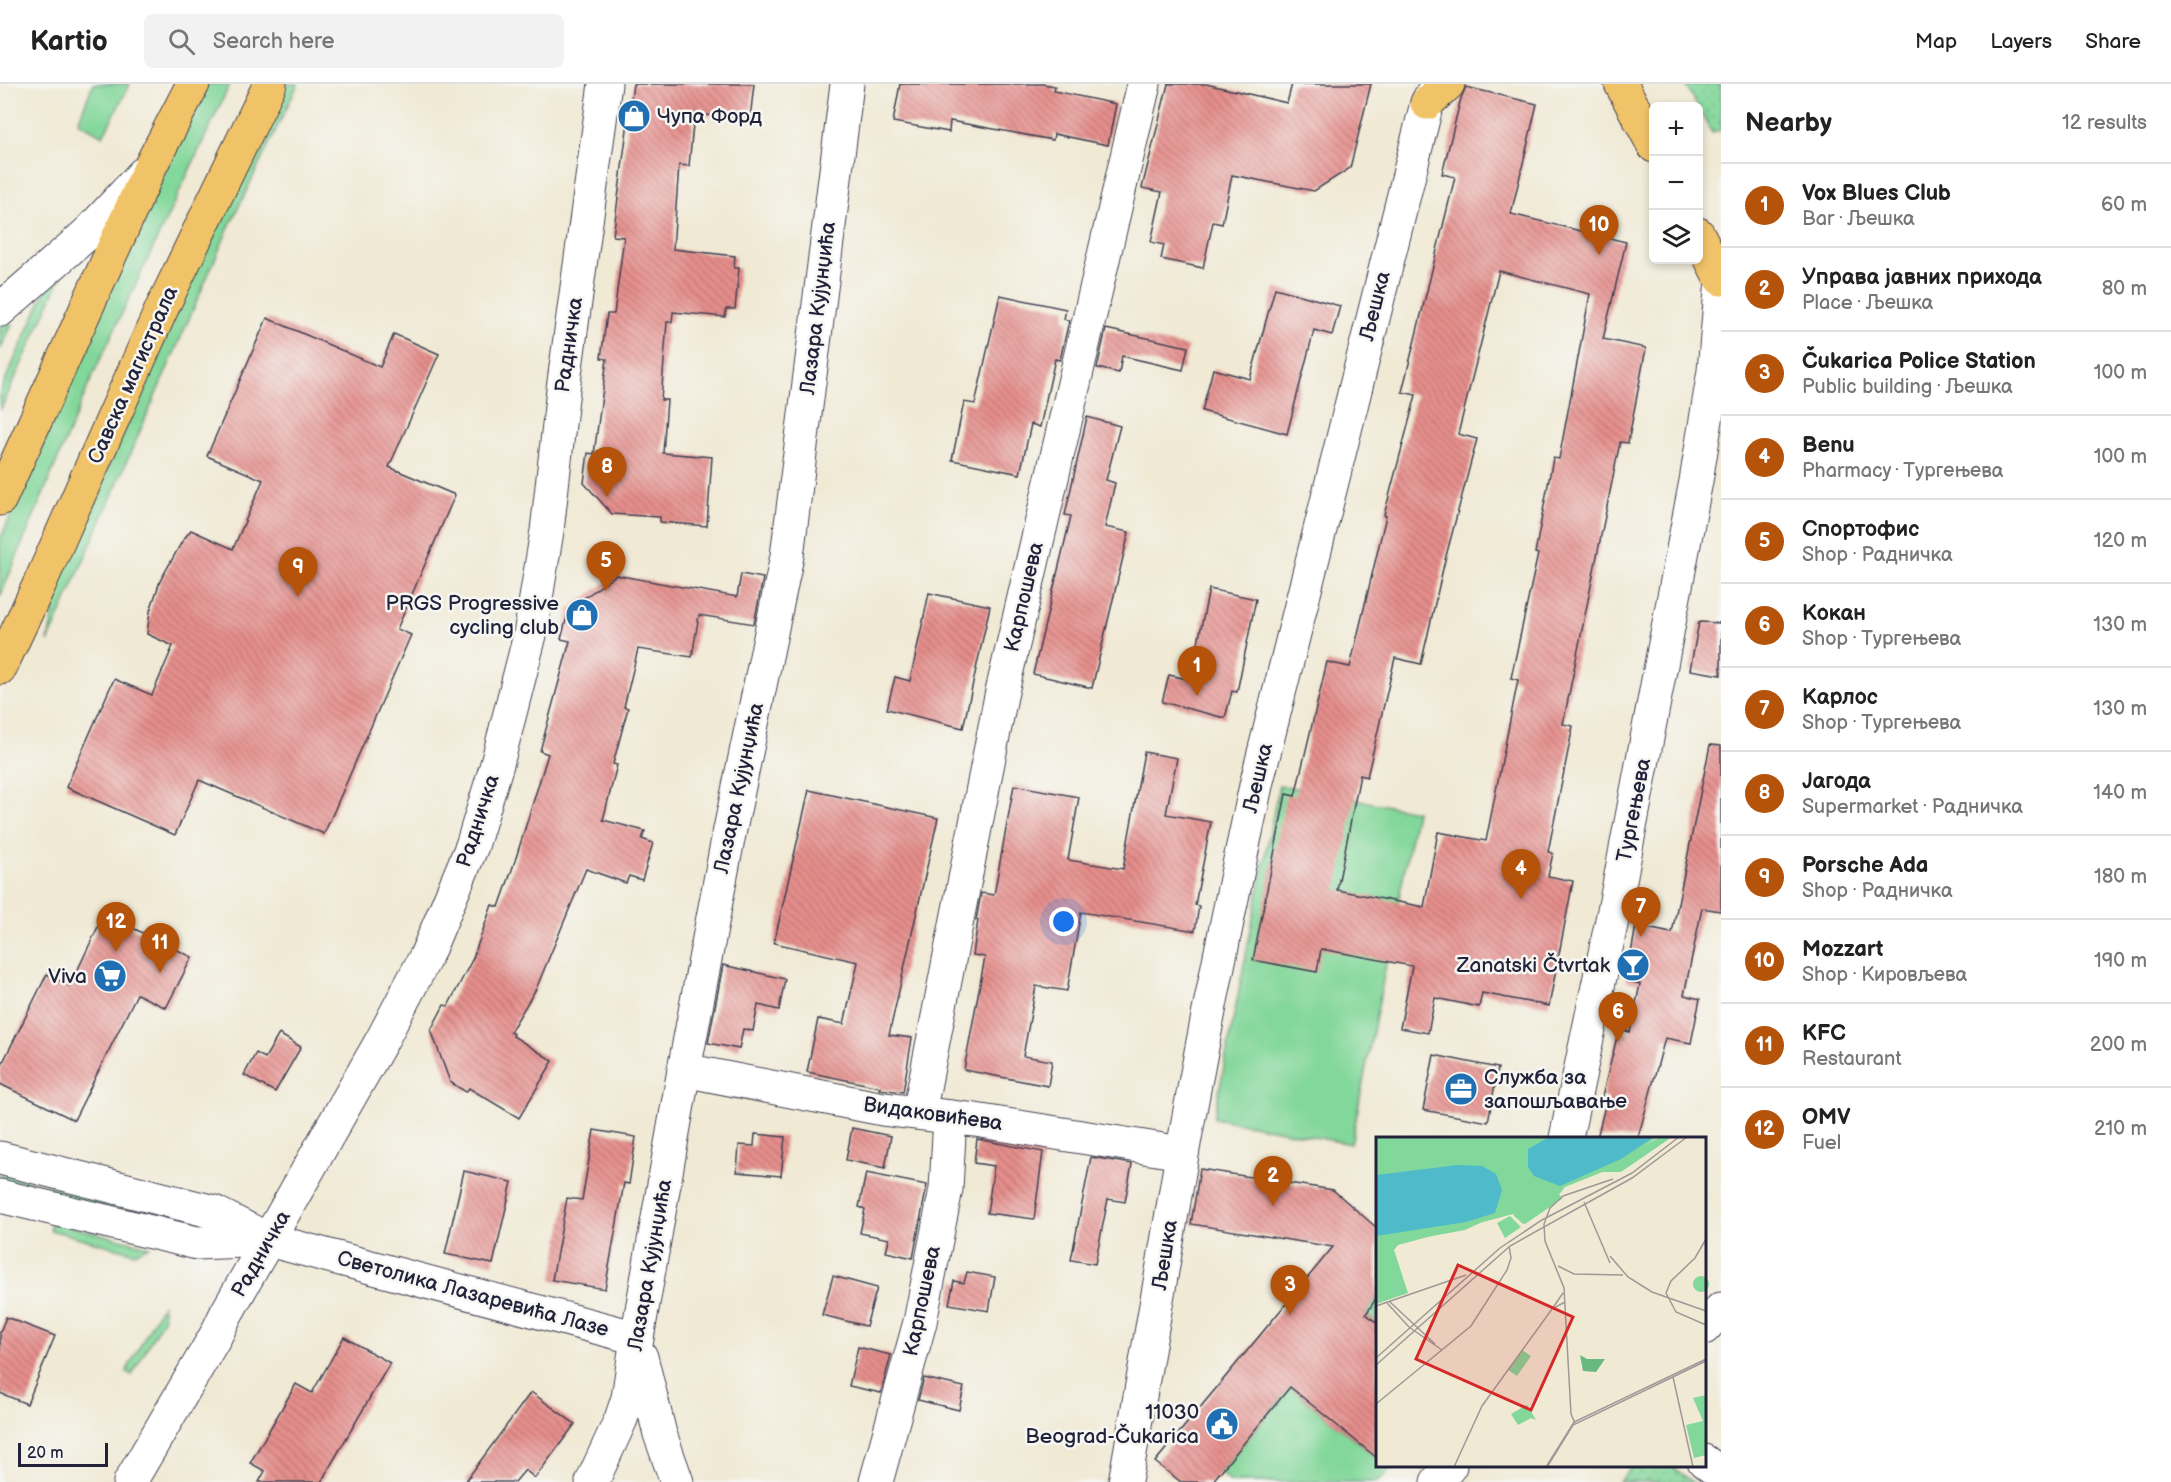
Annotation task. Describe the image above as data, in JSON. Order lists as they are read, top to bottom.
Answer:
{
  "streets": {
    "main road": ["Савска магистрала"],
    "street": [
      "Љешка",
      "Лазара Кујунџића",
      "Радничка",
      "Карпошева",
      "Тургењева",
      "Видаковићева",
      "Светолика Лазаревића Лазе"
    ]
  },
  "crossings": [
    ["Љешка", "Видаковићева"],
    ["Лазара Кујунџића", "Видаковићева"],
    ["Лазара Кујунџића", "Светолика Лазаревића Лазе"],
    ["Радничка", "Светолика Лазаревића Лазе"],
    ["Карпошева", "Видаковићева"]
  ],
  "places": {
    "shop": ["Чупа Форд", "PRGS Progressive cycling club"],
    "bar": ["Zanatski Čtvrtak"],
    "supermarket": ["Viva"],
    "office": ["Служба за запошљавање"],
    "public building": ["11030 Beograd-Čukarica"]
  },
  "scale_bar": "20 m",
  "page": {
    "header": "Kartio",
    "search": "Search here",
    "nav": ["Map", "Layers", "Share"],
    "heading": ["Nearby", "12 results"],
    "map_buttons": ["+", "−"],
    "list": [
      {
        "mark": "1",
        "name": "Vox Blues Club",
        "note": "Bar · Љешка",
        "value": "60 m"
      },
      {
        "mark": "2",
        "name": "Управа јавних прихода",
        "note": "Place · Љешка",
        "value": "80 m"
      },
      {
        "mark": "3",
        "name": "Čukarica Police Station",
        "note": "Public building · Љешка",
        "value": "100 m"
      },
      {
        "mark": "4",
        "name": "Benu",
        "note": "Pharmacy · Тургењева",
        "value": "100 m"
      },
      {
        "mark": "5",
        "name": "Спортофис",
        "note": "Shop · Радничка",
        "value": "120 m"
      },
      {
        "mark": "6",
        "name": "Кокан",
        "note": "Shop · Тургењева",
        "value": "130 m"
      },
      {
        "mark": "7",
        "name": "Карлос",
        "note": "Shop · Тургењева",
        "value": "130 m"
      },
      {
        "mark": "8",
        "name": "Јагода",
        "note": "Supermarket · Радничка",
        "value": "140 m"
      },
      {
        "mark": "9",
        "name": "Porsche Ada",
        "note": "Shop · Радничка",
        "value": "180 m"
      },
      {
        "mark": "10",
        "name": "Mozzart",
        "note": "Shop · Кировљева",
        "value": "190 m"
      },
      {
        "mark": "11",
        "name": "KFC",
        "note": "Restaurant",
        "value": "200 m"
      },
      {
        "mark": "12",
        "name": "OMV",
        "note": "Fuel",
        "value": "210 m"
      }
    ],
    "pins": [
      "10",
      "8",
      "5",
      "9",
      "1",
      "4",
      "7",
      "12",
      "11",
      "6",
      "2",
      "3"
    ],
    "scale": "20 m"
  }
}
